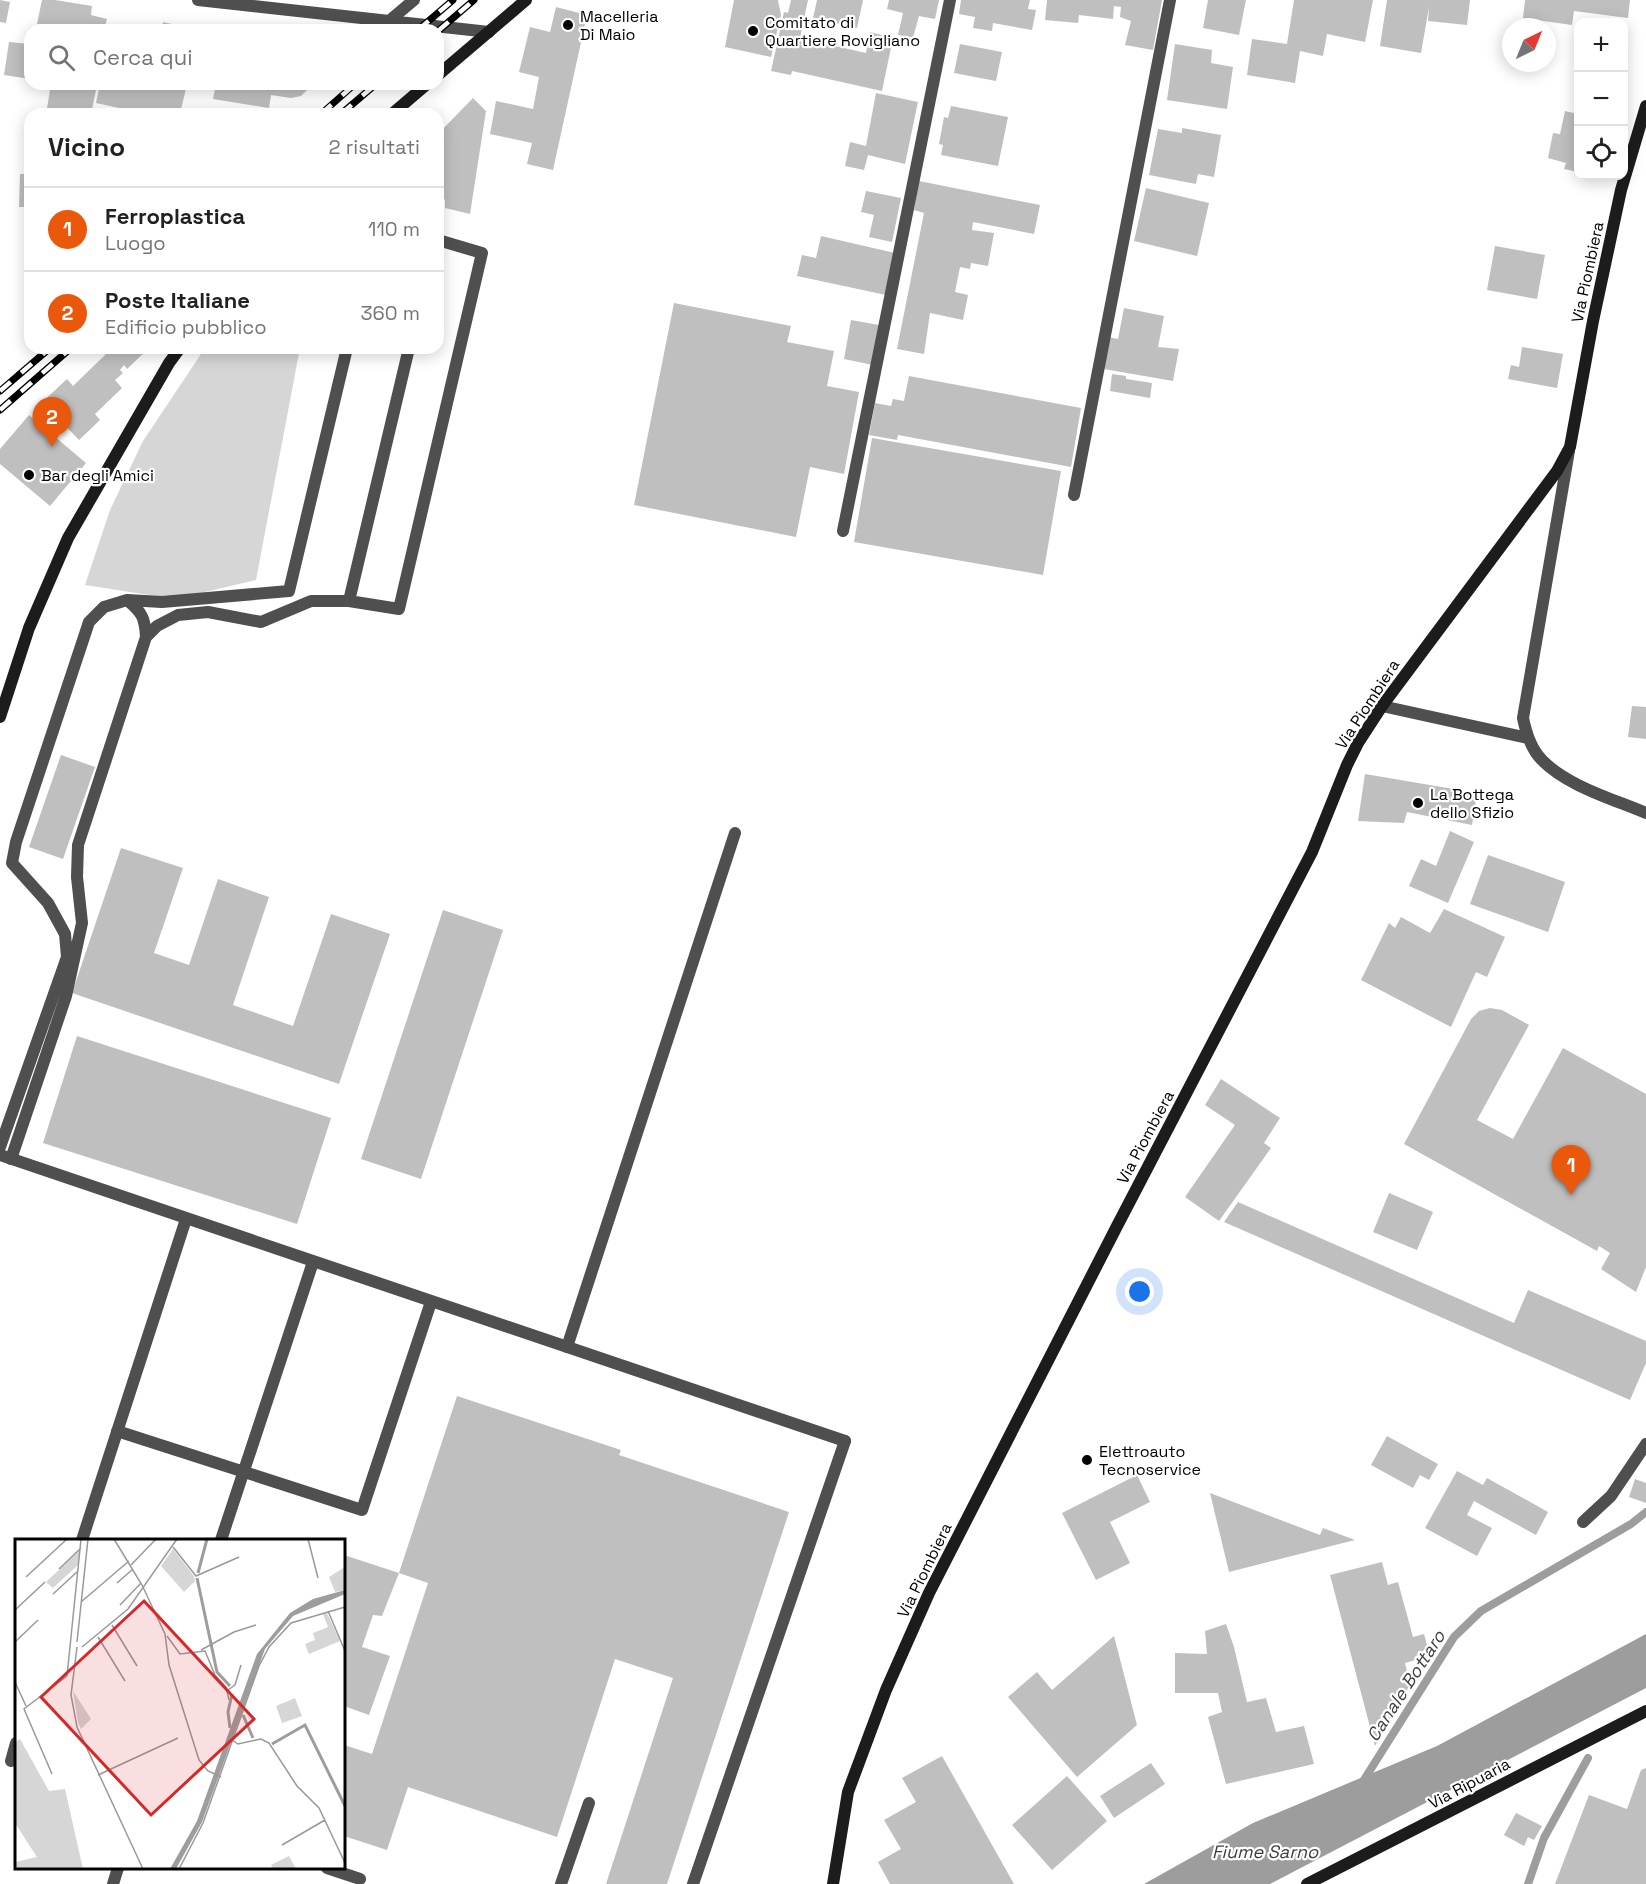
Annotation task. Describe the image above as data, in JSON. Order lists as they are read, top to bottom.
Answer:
{
  "streets": {
    "street": ["Via Piombiera", "Via Ripuaria"]
  },
  "water": ["Canale Bottaro", "Fiume Sarno"],
  "places": [
    "Macelleria Di Maio",
    "Comitato di Quartiere Rovigliano",
    "Bar degli Amici",
    "La Bottega dello Sfizio",
    "Elettroauto Tecnoservice"
  ],
  "north": "top right",
  "page": {
    "map_buttons": ["+", "−"],
    "search": "Cerca qui",
    "heading": ["Vicino", "2 risultati"],
    "list": [
      {
        "mark": "1",
        "name": "Ferroplastica",
        "note": "Luogo",
        "value": "110 m"
      },
      {
        "mark": "2",
        "name": "Poste Italiane",
        "note": "Edificio pubblico",
        "value": "360 m"
      }
    ],
    "pins": ["2", "1"]
  }
}
